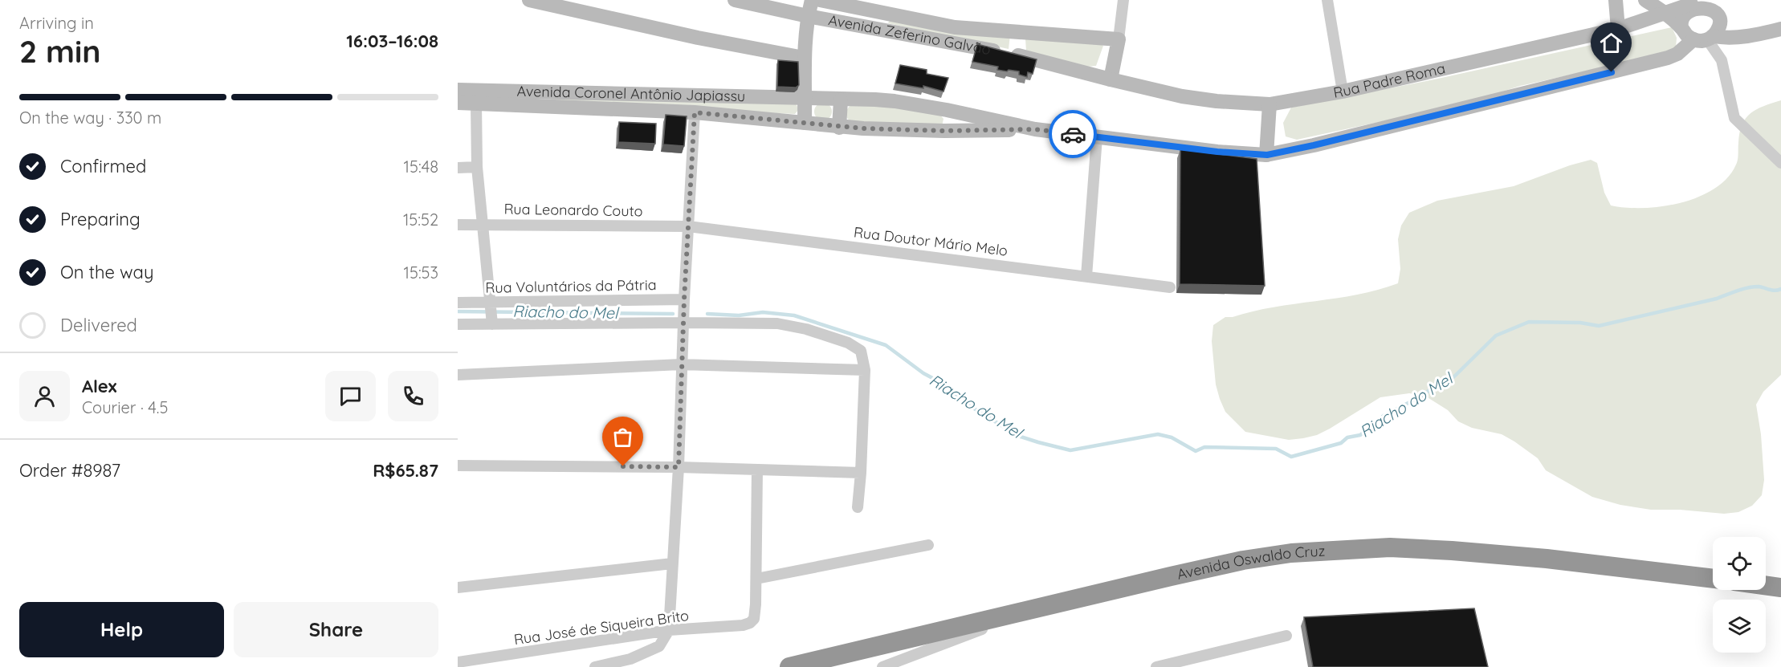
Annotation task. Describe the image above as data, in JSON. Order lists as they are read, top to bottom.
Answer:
{
  "streets": {
    "highway": ["Avenida Oswaldo Cruz"],
    "street": [
      "Avenida Zeferino Galvão",
      "Rua Padre Roma",
      "Avenida Coronel Antônio Japiassu",
      "Rua Leonardo Couto",
      "Rua Doutor Mário Melo",
      "Rua Voluntários da Pátria",
      "Rua José de Siqueira Brito"
    ]
  },
  "crossings": [
    ["Avenida Zeferino Galvão", "Rua Padre Roma"],
    ["Rua Leonardo Couto", "Rua Doutor Mário Melo"]
  ],
  "water": ["Riacho do Mel"],
  "page": {
    "heading": ["2 min", "Arriving in", "16:03–16:08"],
    "panel": [
      "Alex",
      "Courier · 4.5",
      "Order #8987",
      "R$65.87"
    ],
    "bar": "On the way · 330 m",
    "list": [
      ["Confirmed", "15:48"],
      ["Preparing", "15:52"],
      ["On the way", "15:53"],
      "Delivered"
    ],
    "buttons": ["Help", "Share"]
  }
}
